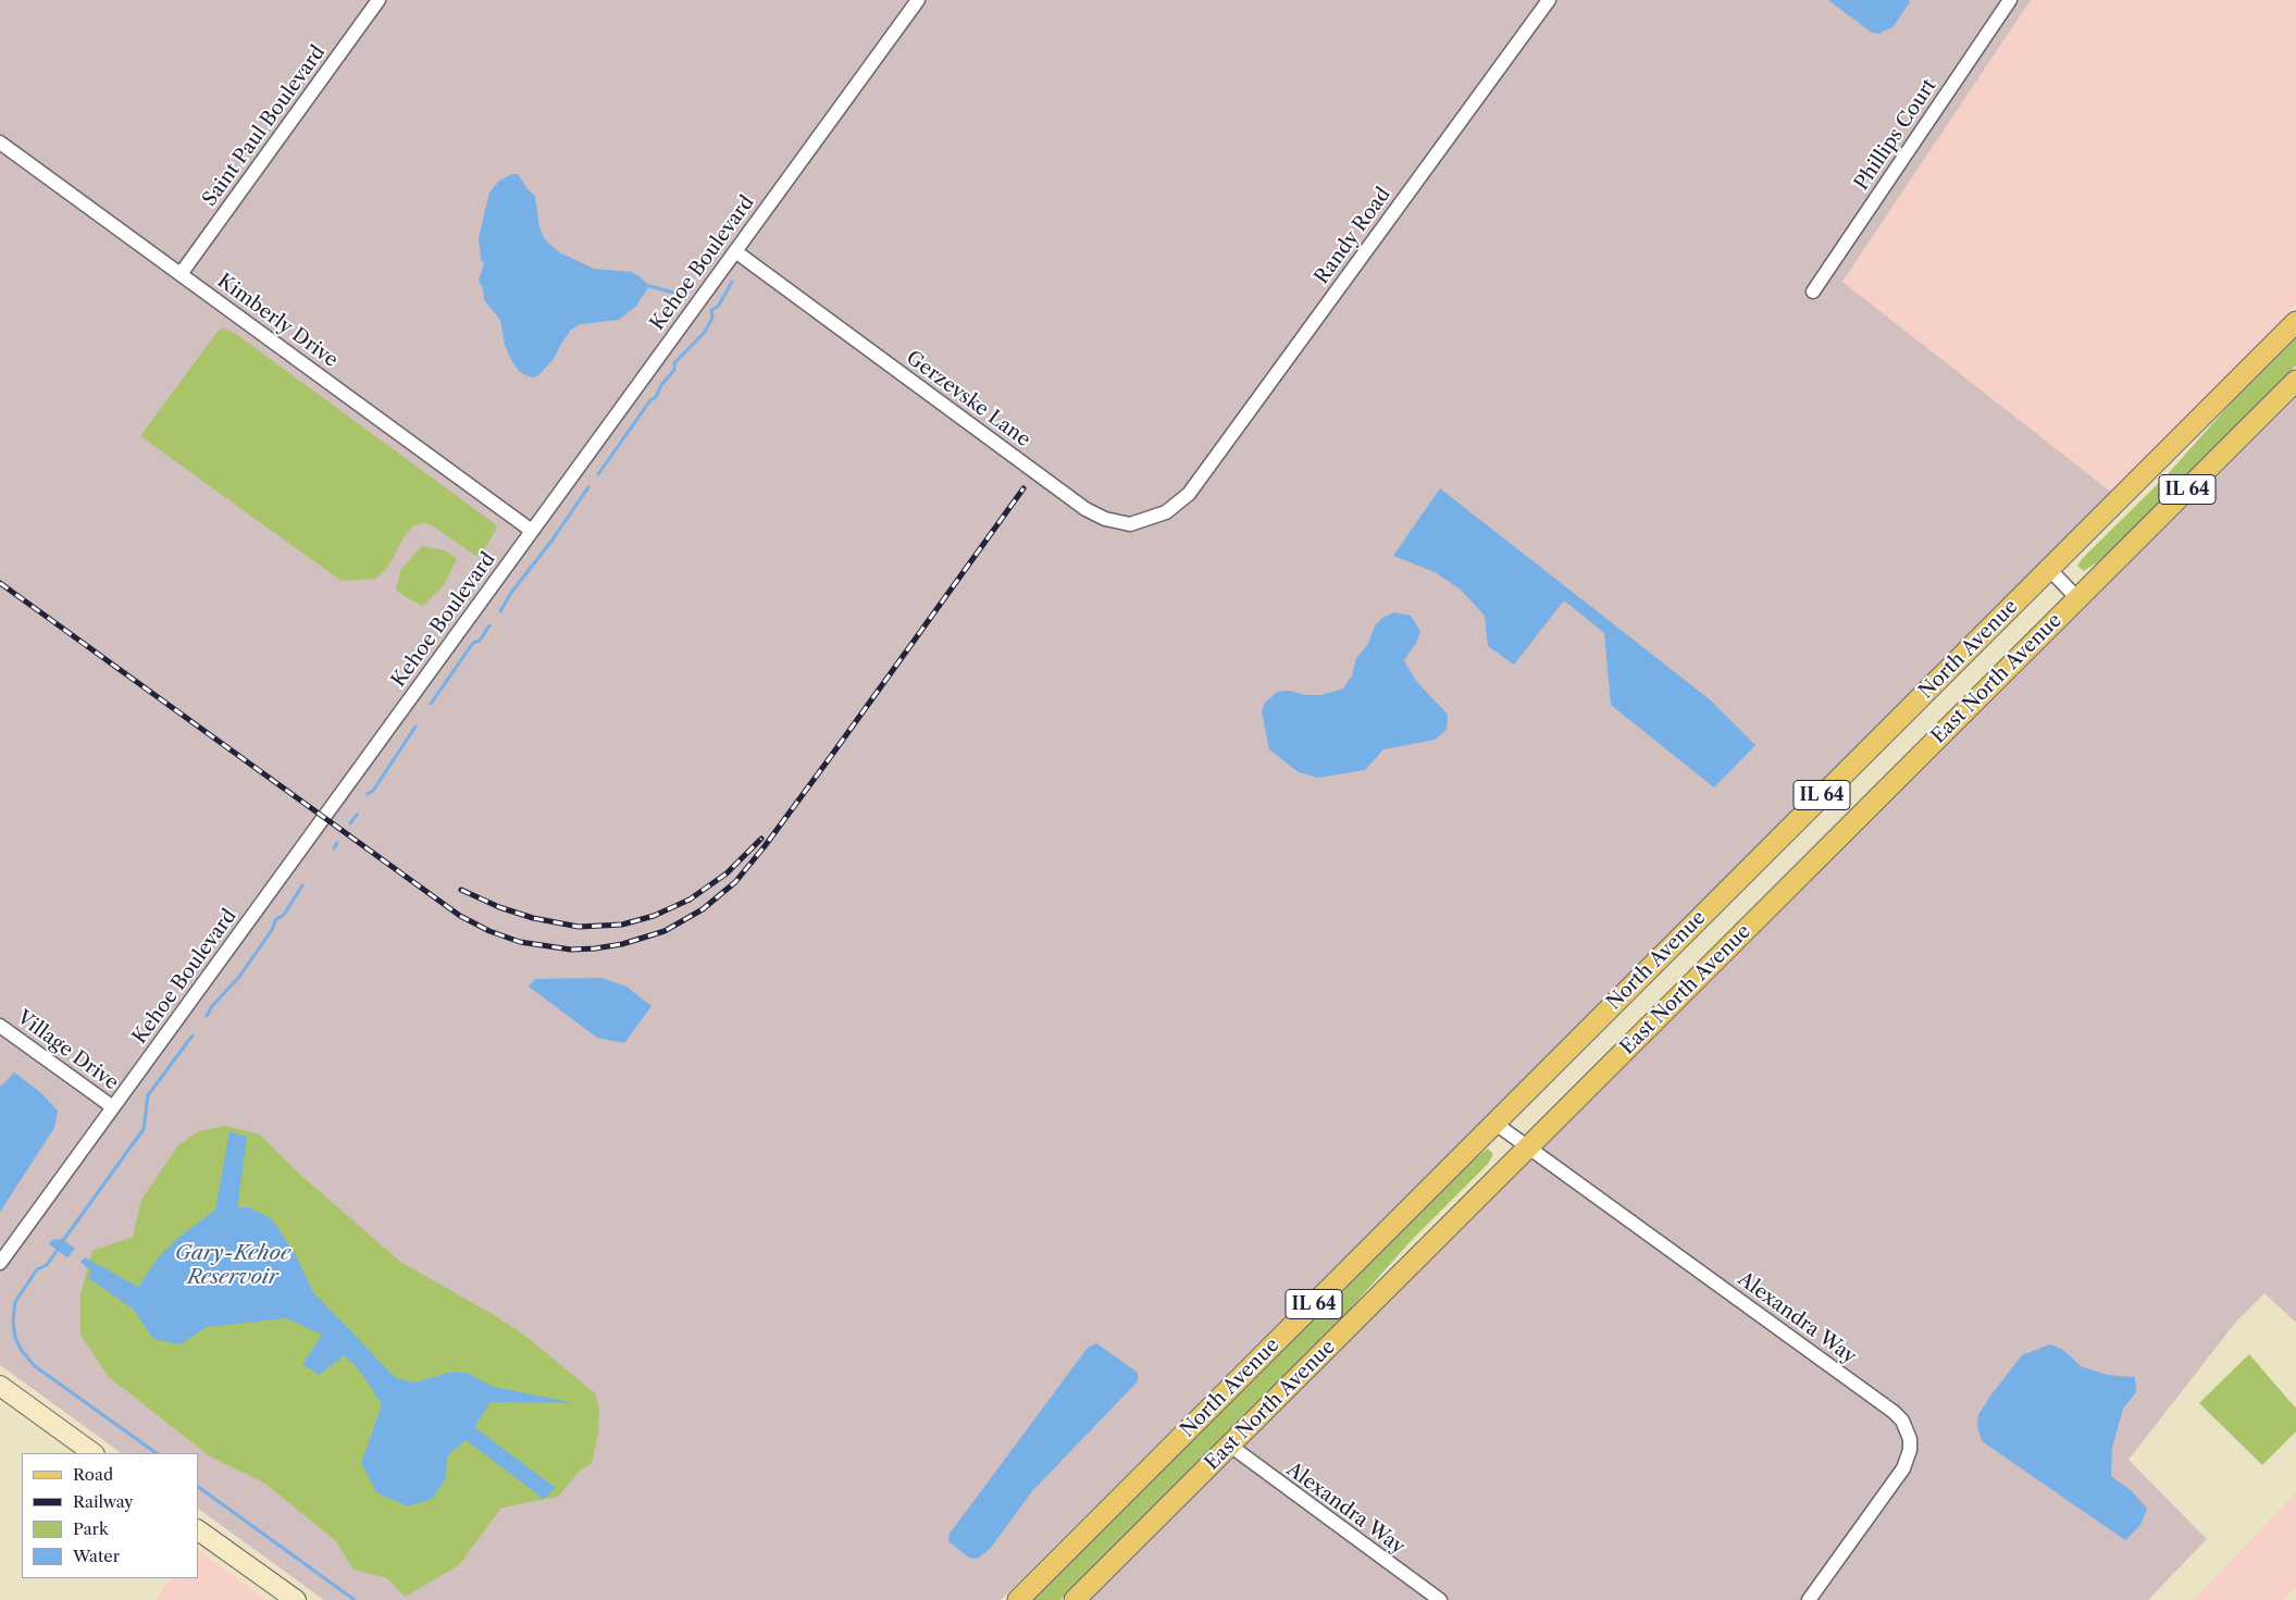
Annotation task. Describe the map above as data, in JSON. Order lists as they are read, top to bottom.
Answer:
{
  "streets": {
    "main road": ["IL 64", "North Avenue", "East North Avenue"],
    "street": [
      "Saint Paul Boulevard",
      "Phillips Court",
      "Randy Road",
      "Kehoe Boulevard",
      "Kimberly Drive",
      "Gerzevske Lane",
      "Village Drive",
      "Alexandra Way"
    ]
  },
  "crossings": [
    ["Saint Paul Boulevard", "Kimberly Drive"],
    ["Randy Road", "Gerzevske Lane"],
    ["Kehoe Boulevard", "Kimberly Drive"],
    ["Kehoe Boulevard", "Gerzevske Lane"],
    ["Kehoe Boulevard", "Village Drive"],
    ["North Avenue", "Alexandra Way"],
    ["East North Avenue", "Alexandra Way"]
  ],
  "water": ["Gary-Kehoe Reservoir"],
  "legend": [
    "Road",
    "Railway",
    "Park",
    "Water"
  ]
}
